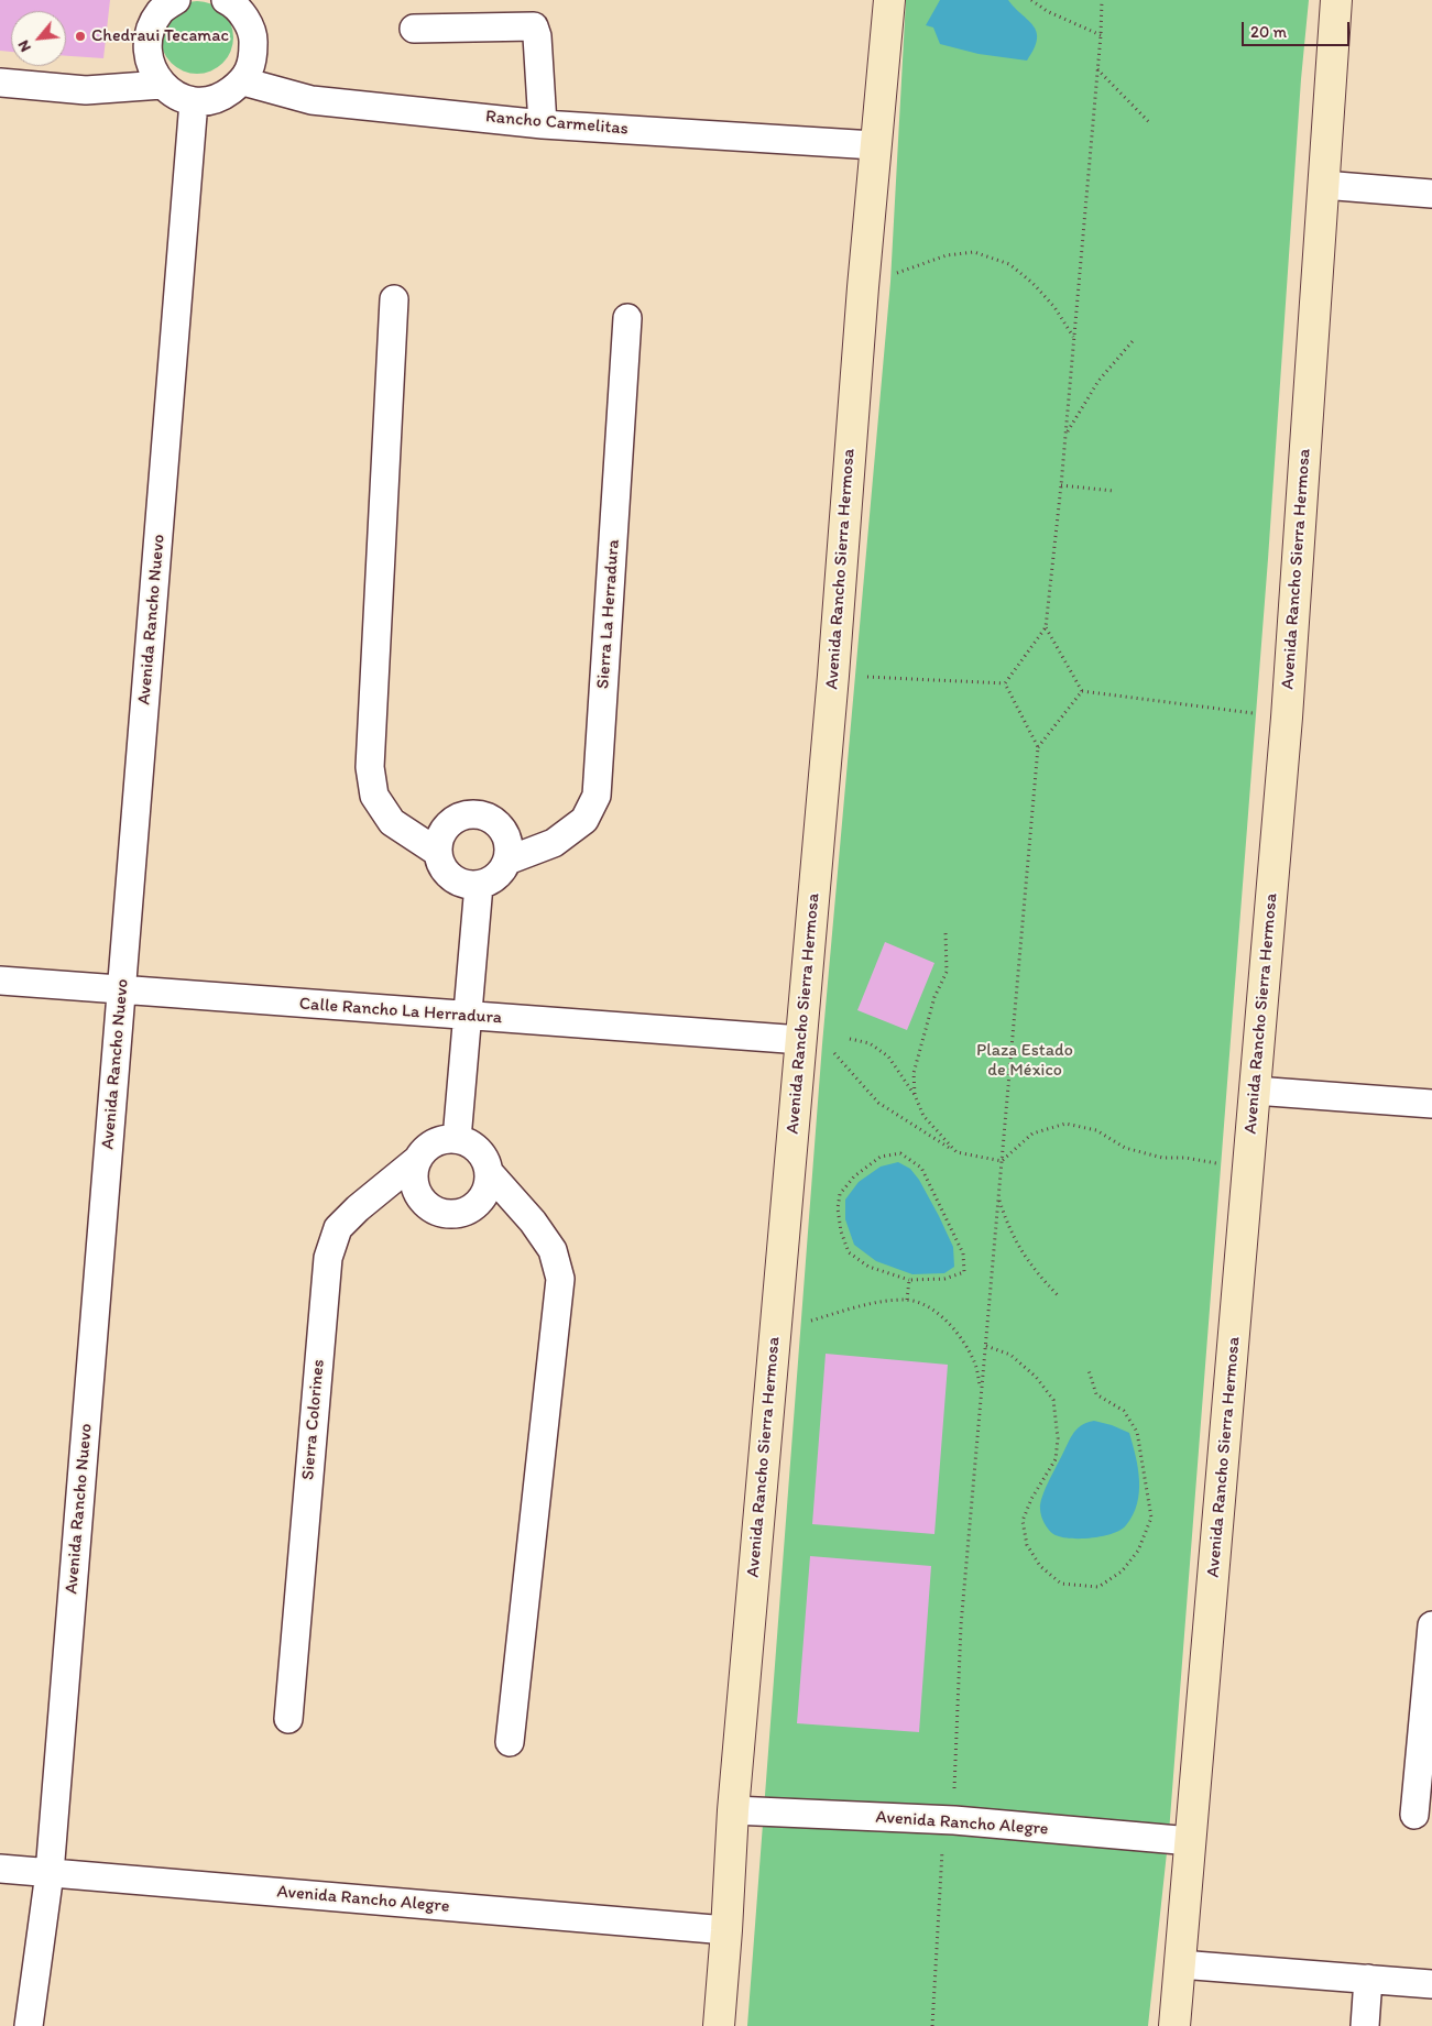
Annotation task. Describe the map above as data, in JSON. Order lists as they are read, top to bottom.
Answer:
{
  "streets": {
    "street": [
      "Rancho Carmelitas",
      "Avenida Rancho Sierra Hermosa",
      "Sierra La Herradura",
      "Avenida Rancho Nuevo",
      "Calle Rancho La Herradura",
      "Sierra Colorines",
      "Avenida Rancho Alegre"
    ]
  },
  "crossings": [
    ["Rancho Carmelitas", "Avenida Rancho Sierra Hermosa"],
    ["Avenida Rancho Sierra Hermosa", "Calle Rancho La Herradura"],
    ["Avenida Rancho Sierra Hermosa", "Avenida Rancho Alegre"],
    ["Avenida Rancho Nuevo", "Calle Rancho La Herradura"],
    ["Avenida Rancho Nuevo", "Avenida Rancho Alegre"]
  ],
  "parks": ["Plaza Estado de México"],
  "places": ["Chedraui Tecamac"],
  "scale_bar": "20 m",
  "north": "bottom left"
}
